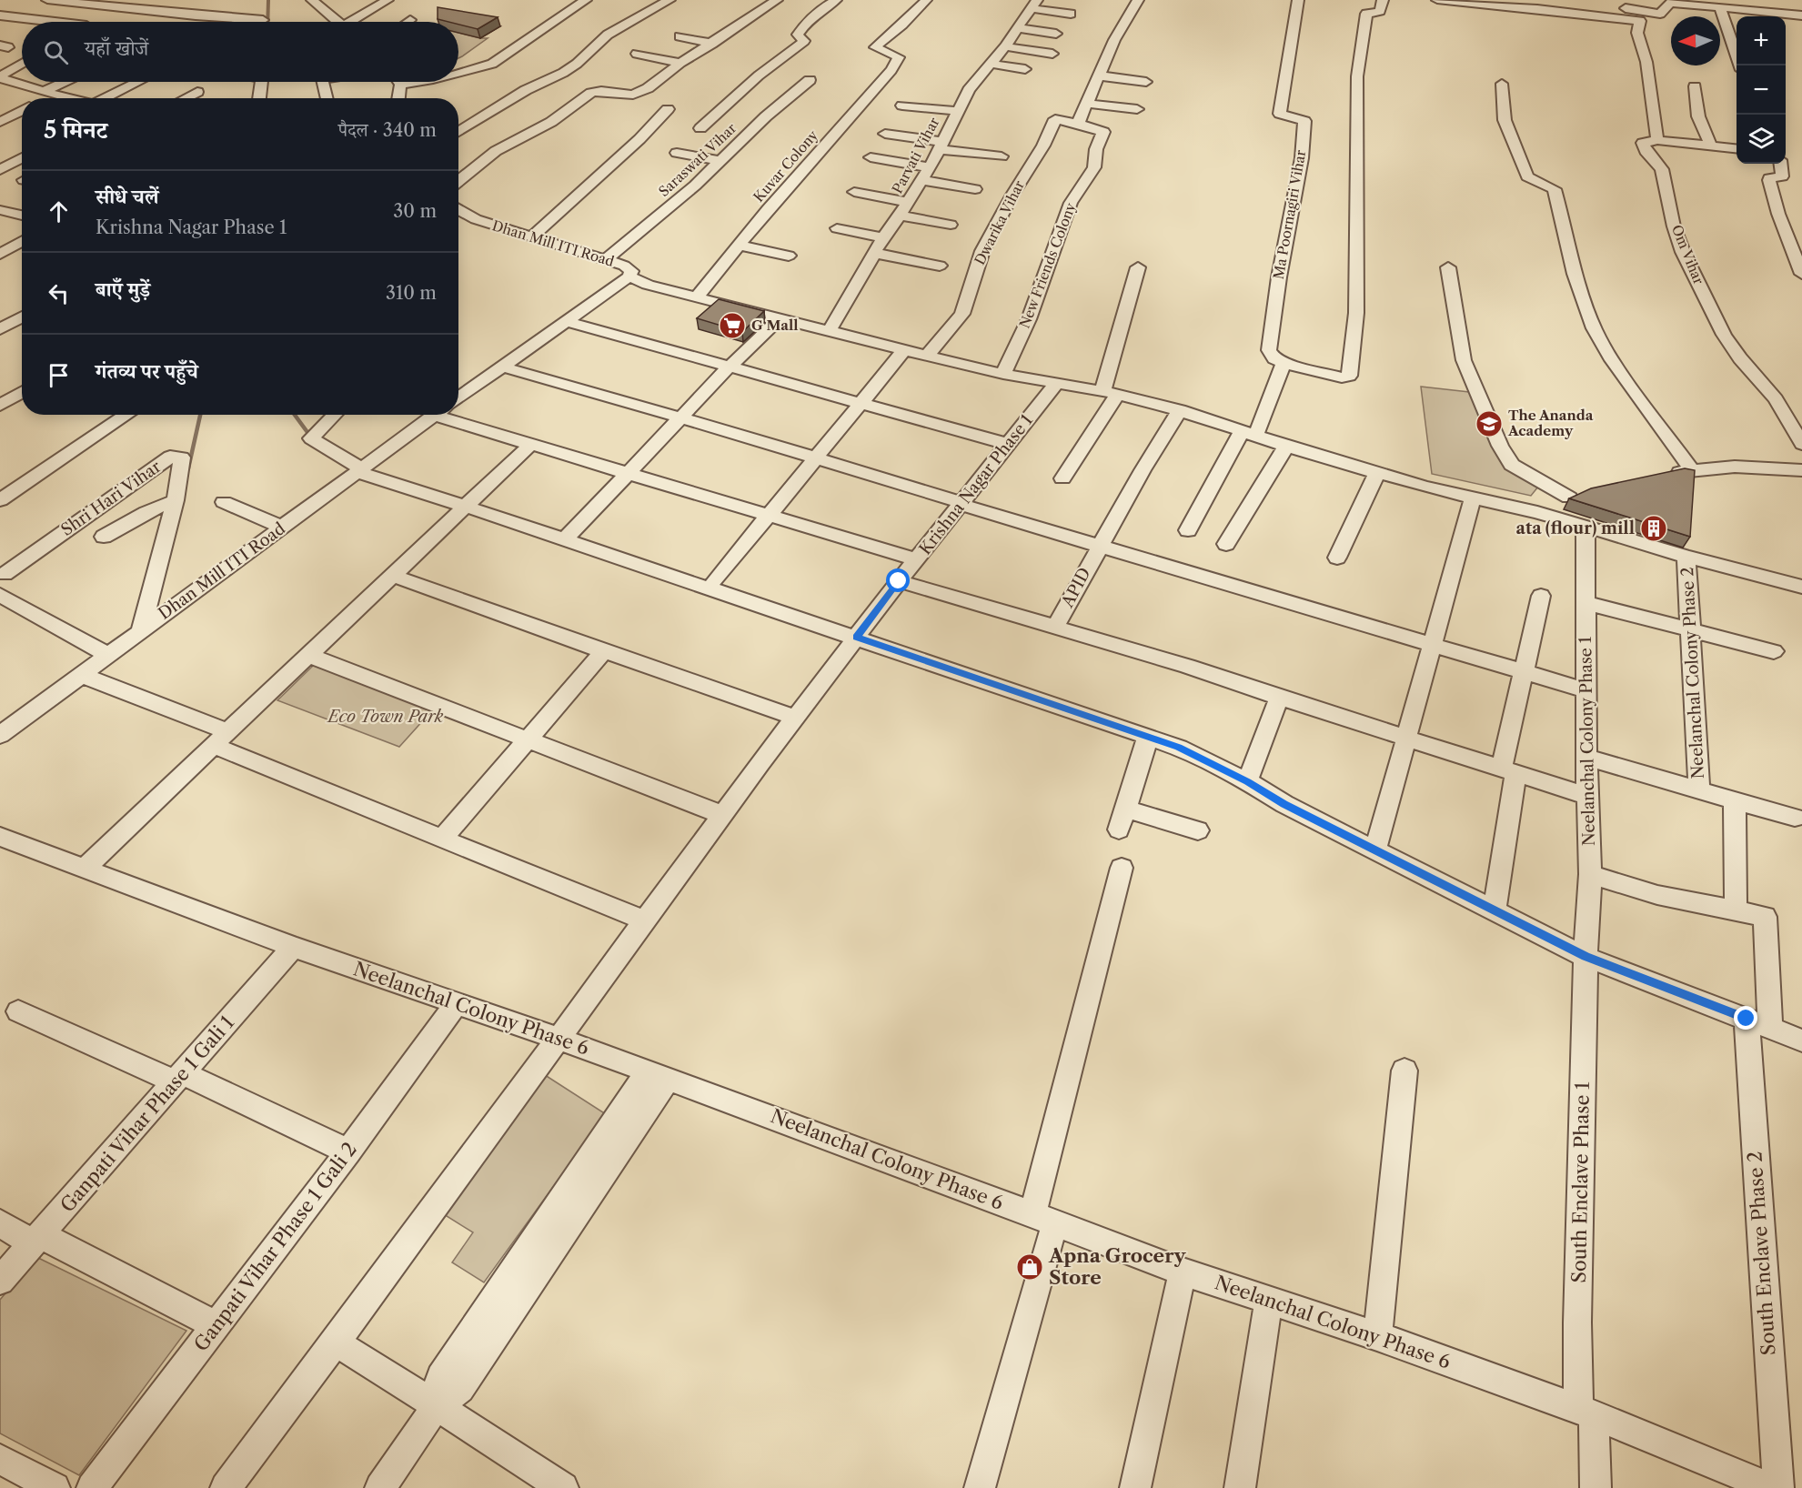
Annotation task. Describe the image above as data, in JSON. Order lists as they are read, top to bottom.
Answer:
{
  "streets": {
    "street": [
      "Parvati Vihar",
      "Saraswati Vihar",
      "Kuvar Colony",
      "Ma Poornagiri Vihar",
      "Dwarika Vihar",
      "Dhan Mill ITI Road",
      "Om Vihar",
      "New Friends Colony",
      "Krishna Nagar Phase 1",
      "Shri Hari Vihar",
      "APID",
      "Neelanchal Colony Phase 2",
      "Neelanchal Colony Phase 1",
      "Neelanchal Colony Phase 6",
      "Ganpati Vihar Phase 1 Gali 1",
      "South Enclave Phase 1",
      "Ganpati Vihar Phase 1 Gali 2",
      "South Enclave Phase 2"
    ]
  },
  "crossings": [
    ["Saraswati Vihar", "Dhan Mill ITI Road"],
    ["Dwarika Vihar", "New Friends Colony"],
    ["Dhan Mill ITI Road", "Shri Hari Vihar"],
    ["Krishna Nagar Phase 1", "Neelanchal Colony Phase 6"],
    ["Neelanchal Colony Phase 1", "South Enclave Phase 1"],
    ["Neelanchal Colony Phase 6", "Ganpati Vihar Phase 1 Gali 1"],
    ["Neelanchal Colony Phase 6", "South Enclave Phase 1"],
    ["Neelanchal Colony Phase 6", "Ganpati Vihar Phase 1 Gali 2"]
  ],
  "parks": ["Eco Town Park"],
  "places": {
    "supermarket": ["G Mall"],
    "school or university": ["The Ananda Academy"],
    "building": ["ata (flour) mill"],
    "shop": ["Apna Grocery Store"]
  },
  "north": "left",
  "page": {
    "map_buttons": ["+", "−"],
    "search": "यहाँ खोजें",
    "heading": ["5 मिनट", "पैदल · 340 m"],
    "list": [
      ["सीधे चलें", "Krishna Nagar Phase 1", "30 m"],
      ["बाएँ मुड़ें", "310 m"],
      "गंतव्य पर पहुँचे"
    ]
  }
}
